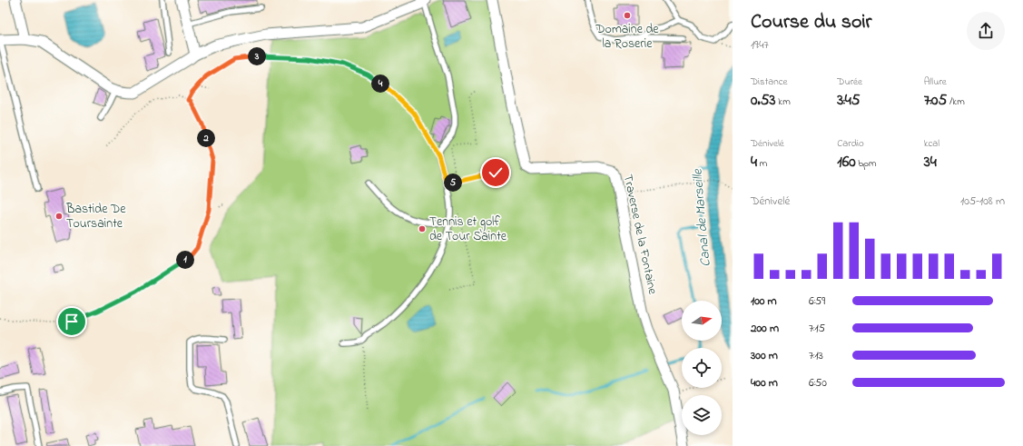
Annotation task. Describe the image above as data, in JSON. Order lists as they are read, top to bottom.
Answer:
{
  "streets": {
    "street": ["Traverse de la Fontaine"]
  },
  "water": ["Canal de Marseille"],
  "places": ["Domaine de la Roserie", "Bastide De Toursainte", "Tennis et golf de Tour Sainte"],
  "north": "right",
  "page": {
    "heading": ["Course du soir", "19:47"],
    "pins": [
      "3",
      "4",
      "2",
      "5",
      "1"
    ],
    "stats": [
      ["Distance", "0.53 km"],
      ["Durée", "3:45"],
      ["Allure", "7:05 /km"],
      ["Dénivelé", "4 m"],
      ["Cardio", "160 bpm"],
      ["kcal", "34"]
    ],
    "chart": ["Dénivelé", "105–108 m"],
    "list": [
      {
        "name": "100 m",
        "note": "6:59"
      },
      {
        "name": "200 m",
        "note": "7:15"
      },
      {
        "name": "300 m",
        "note": "7:13"
      },
      {
        "name": "400 m",
        "note": "6:50"
      }
    ]
  }
}
